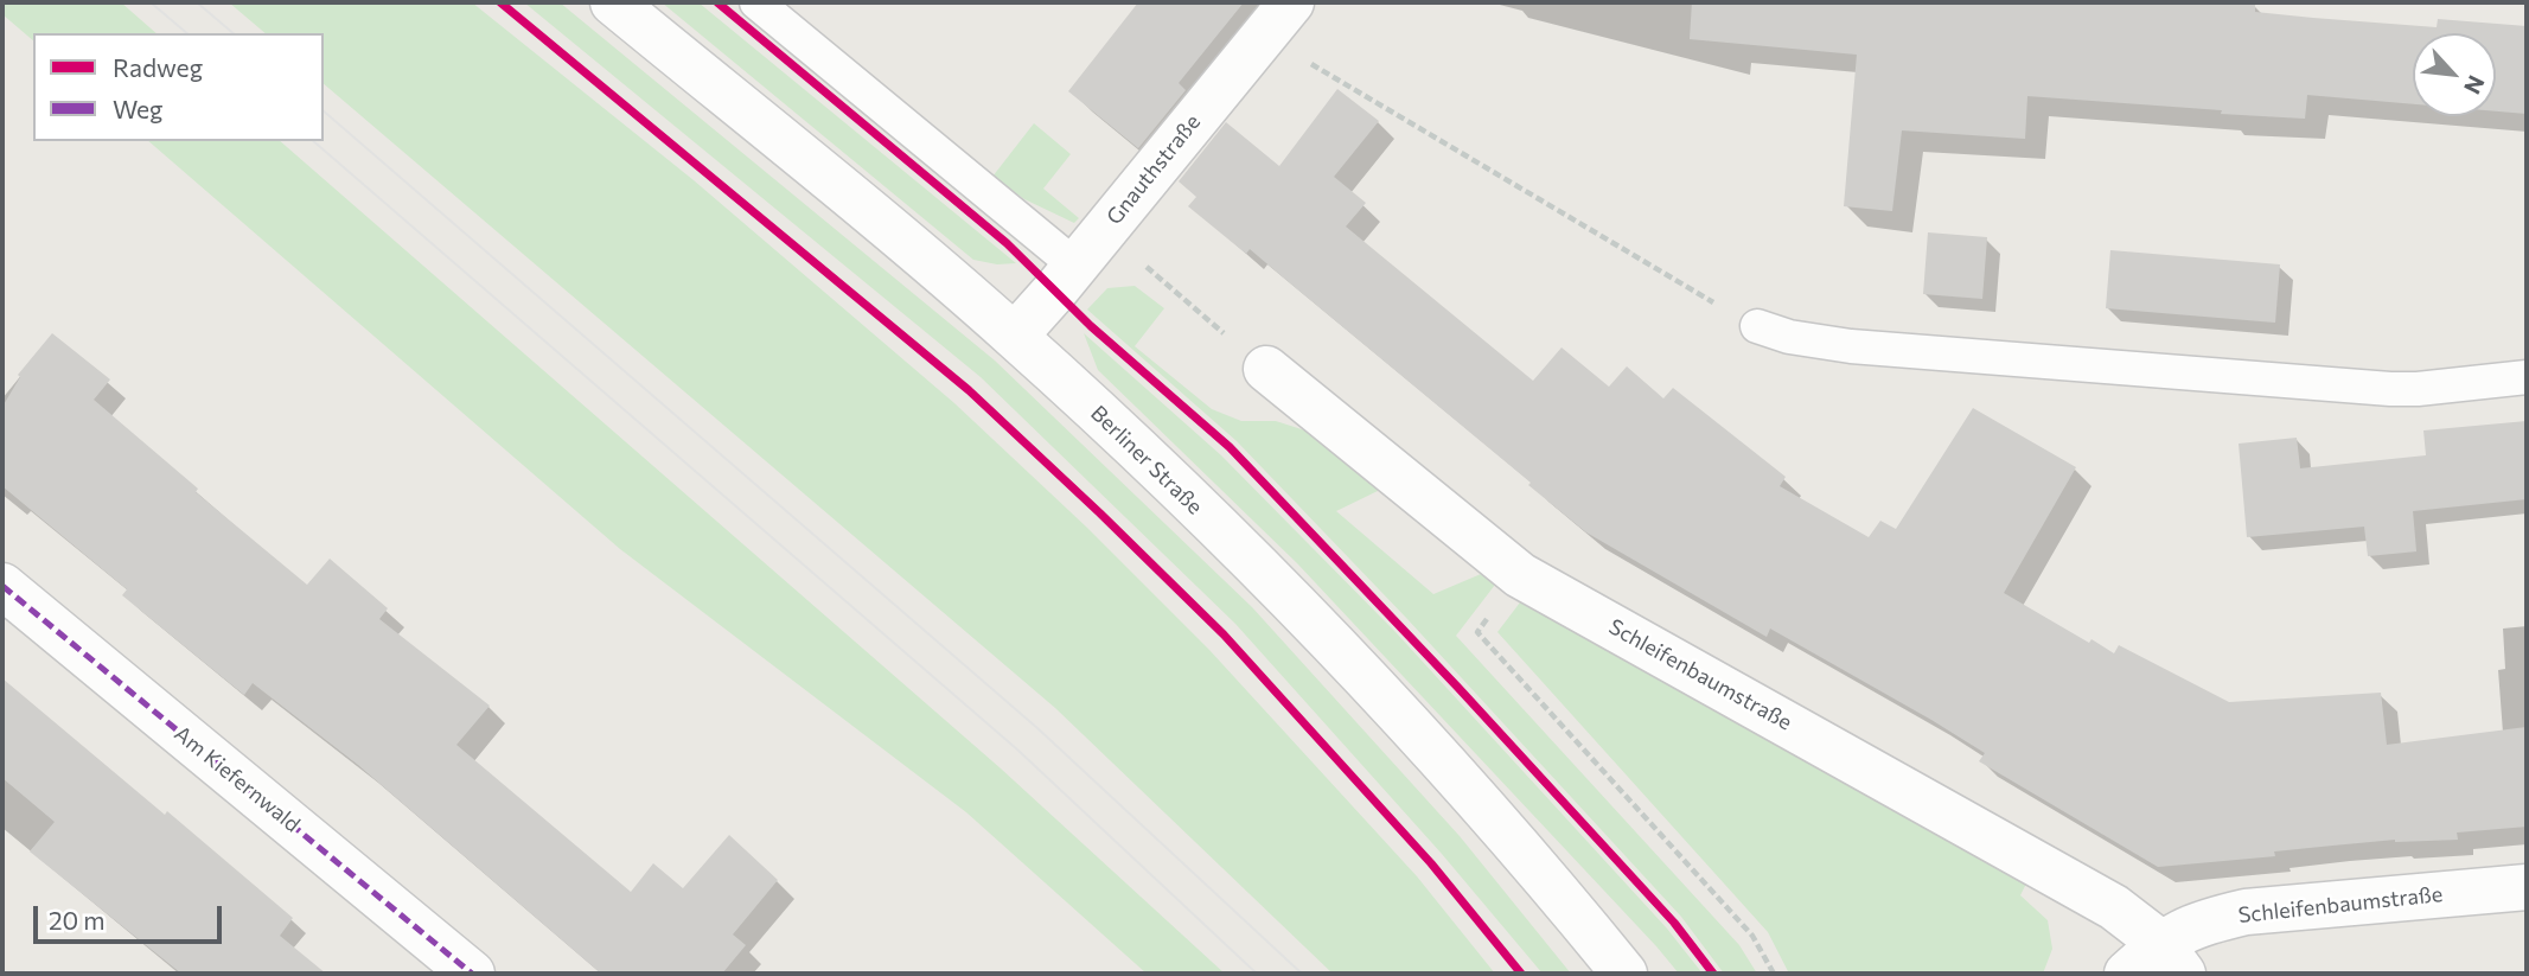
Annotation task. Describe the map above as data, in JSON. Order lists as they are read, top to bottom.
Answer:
{
  "streets": {
    "street": [
      "Gnauthstraße",
      "Berliner Straße",
      "Schleifenbaumstraße",
      "Am Kiefernwald"
    ]
  },
  "crossings": [
    ["Gnauthstraße", "Berliner Straße"]
  ],
  "legend": ["Radweg", "Weg"],
  "scale_bar": "20 m",
  "north": "bottom right"
}
